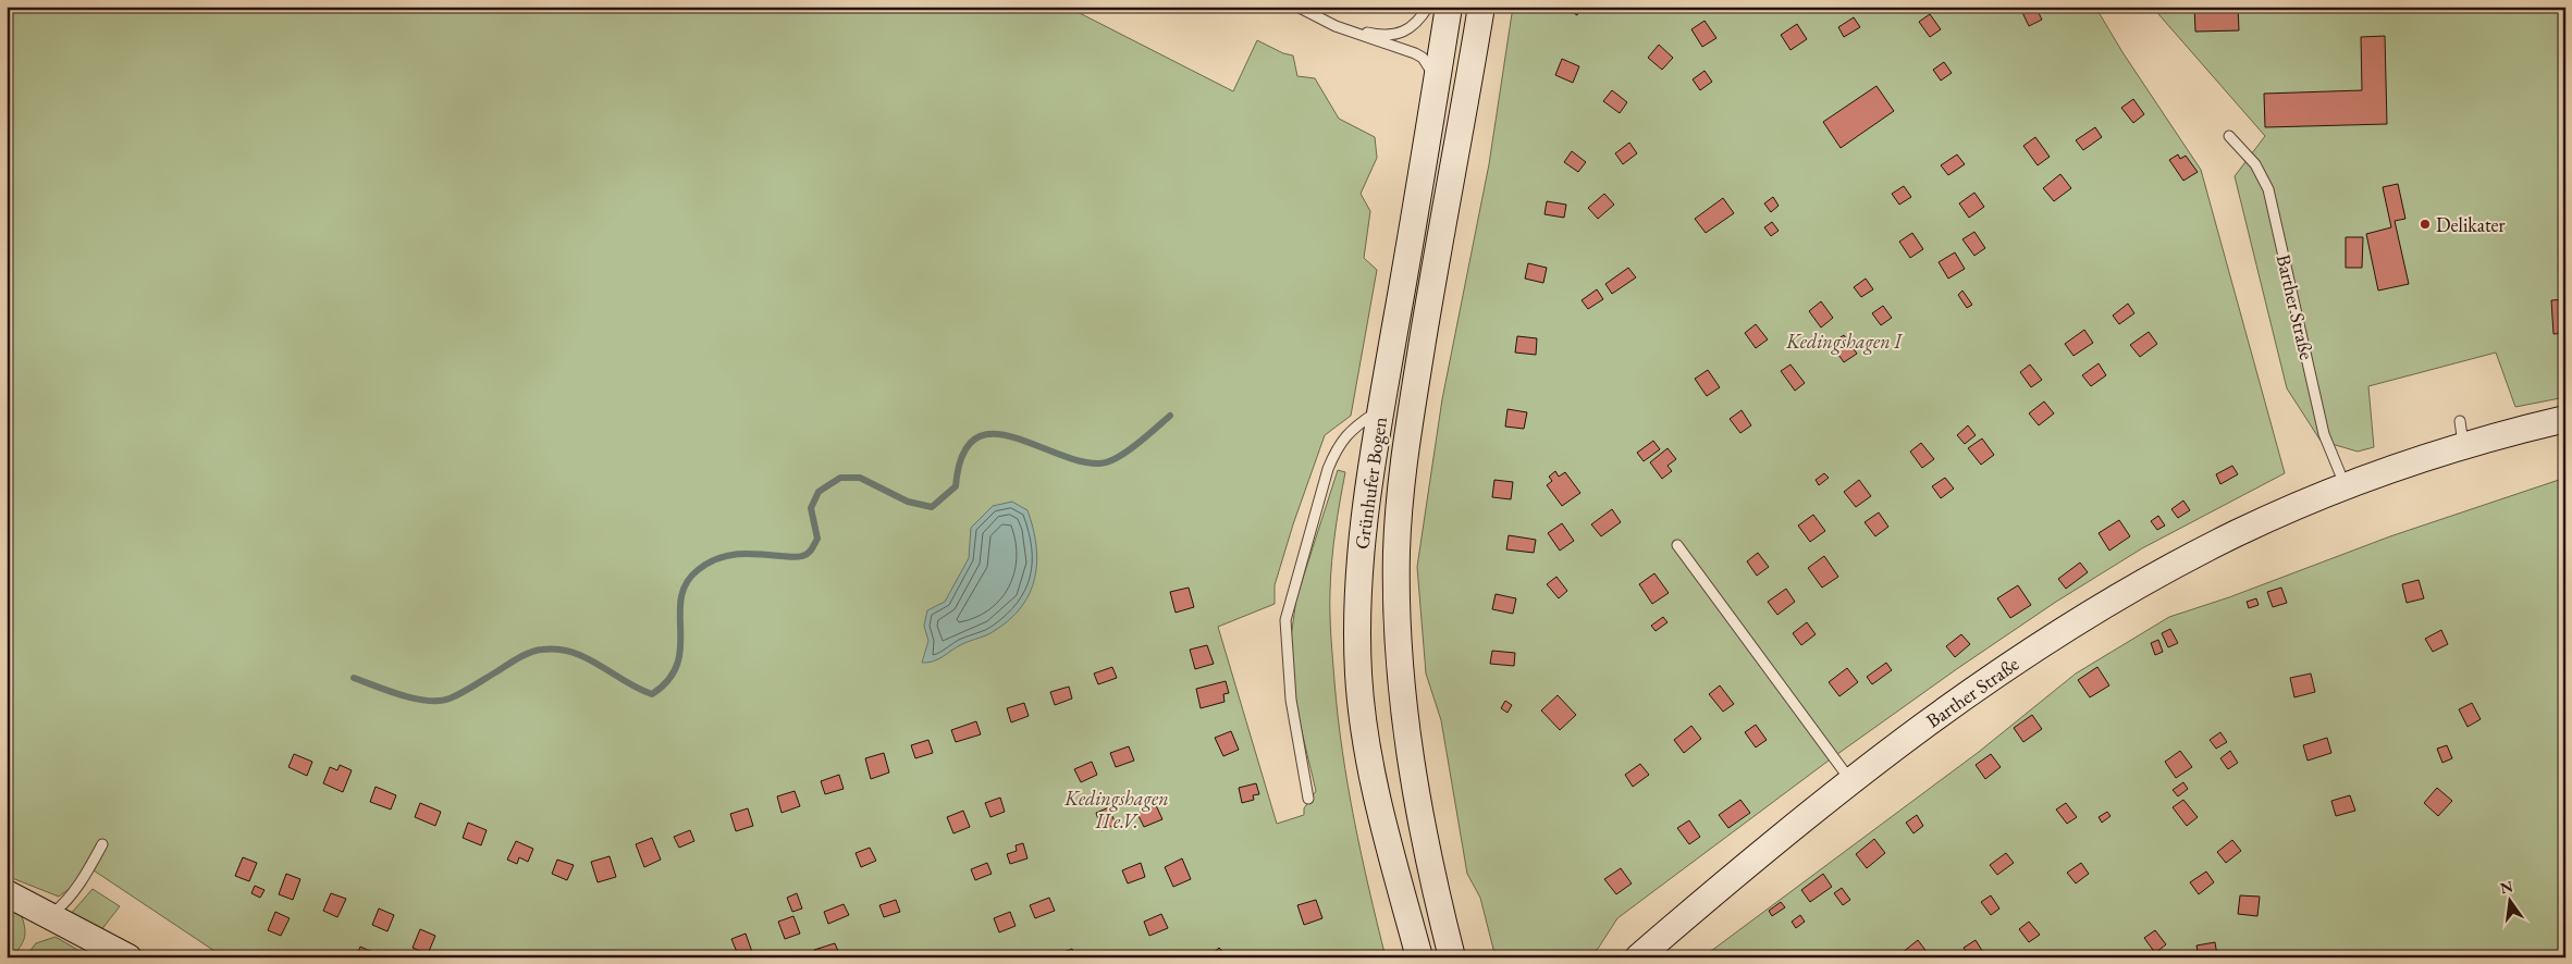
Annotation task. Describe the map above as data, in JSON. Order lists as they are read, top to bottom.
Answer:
{
  "streets": {
    "main road": ["Barther Straße", "Grünhufer Bogen"]
  },
  "parks": ["Kedingshagen I", "Kedingshagen II e.V."],
  "places": ["Delikater"],
  "north": "top"
}
